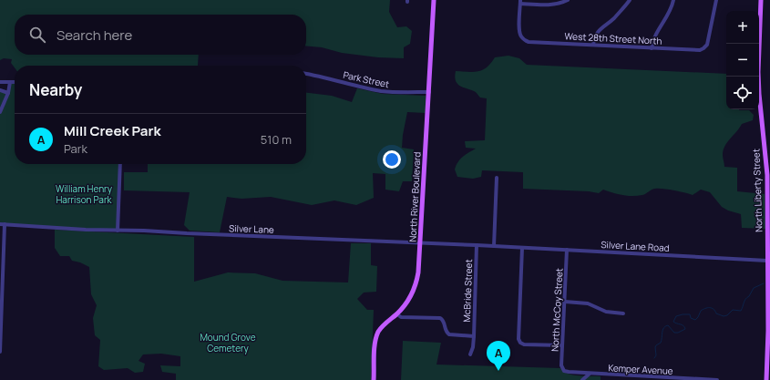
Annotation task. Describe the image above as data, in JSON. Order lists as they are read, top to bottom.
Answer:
{
  "streets": {
    "main road": ["North Liberty Street", "North River Boulevard"],
    "street": [
      "West 28th Street North",
      "Park Street",
      "Silver Lane",
      "Silver Lane Road",
      "McBride Street",
      "North McCoy Street",
      "Kemper Avenue"
    ]
  },
  "crossings": [
    ["Park Street", "North River Boulevard"],
    ["North Liberty Street", "Silver Lane Road"],
    ["North River Boulevard", "Silver Lane"],
    ["Silver Lane", "Silver Lane Road"],
    ["Silver Lane", "McBride Street"],
    ["Silver Lane Road", "North McCoy Street"],
    ["North McCoy Street", "Kemper Avenue"]
  ],
  "parks": ["William Henry Harrison Park", "Mound Grove Cemetery"],
  "page": {
    "map_buttons": ["+", "−"],
    "search": "Search here",
    "heading": "Nearby",
    "list": [
      {
        "mark": "A",
        "name": "Mill Creek Park",
        "note": "Park",
        "value": "510 m"
      }
    ],
    "pins": "A"
  }
}
